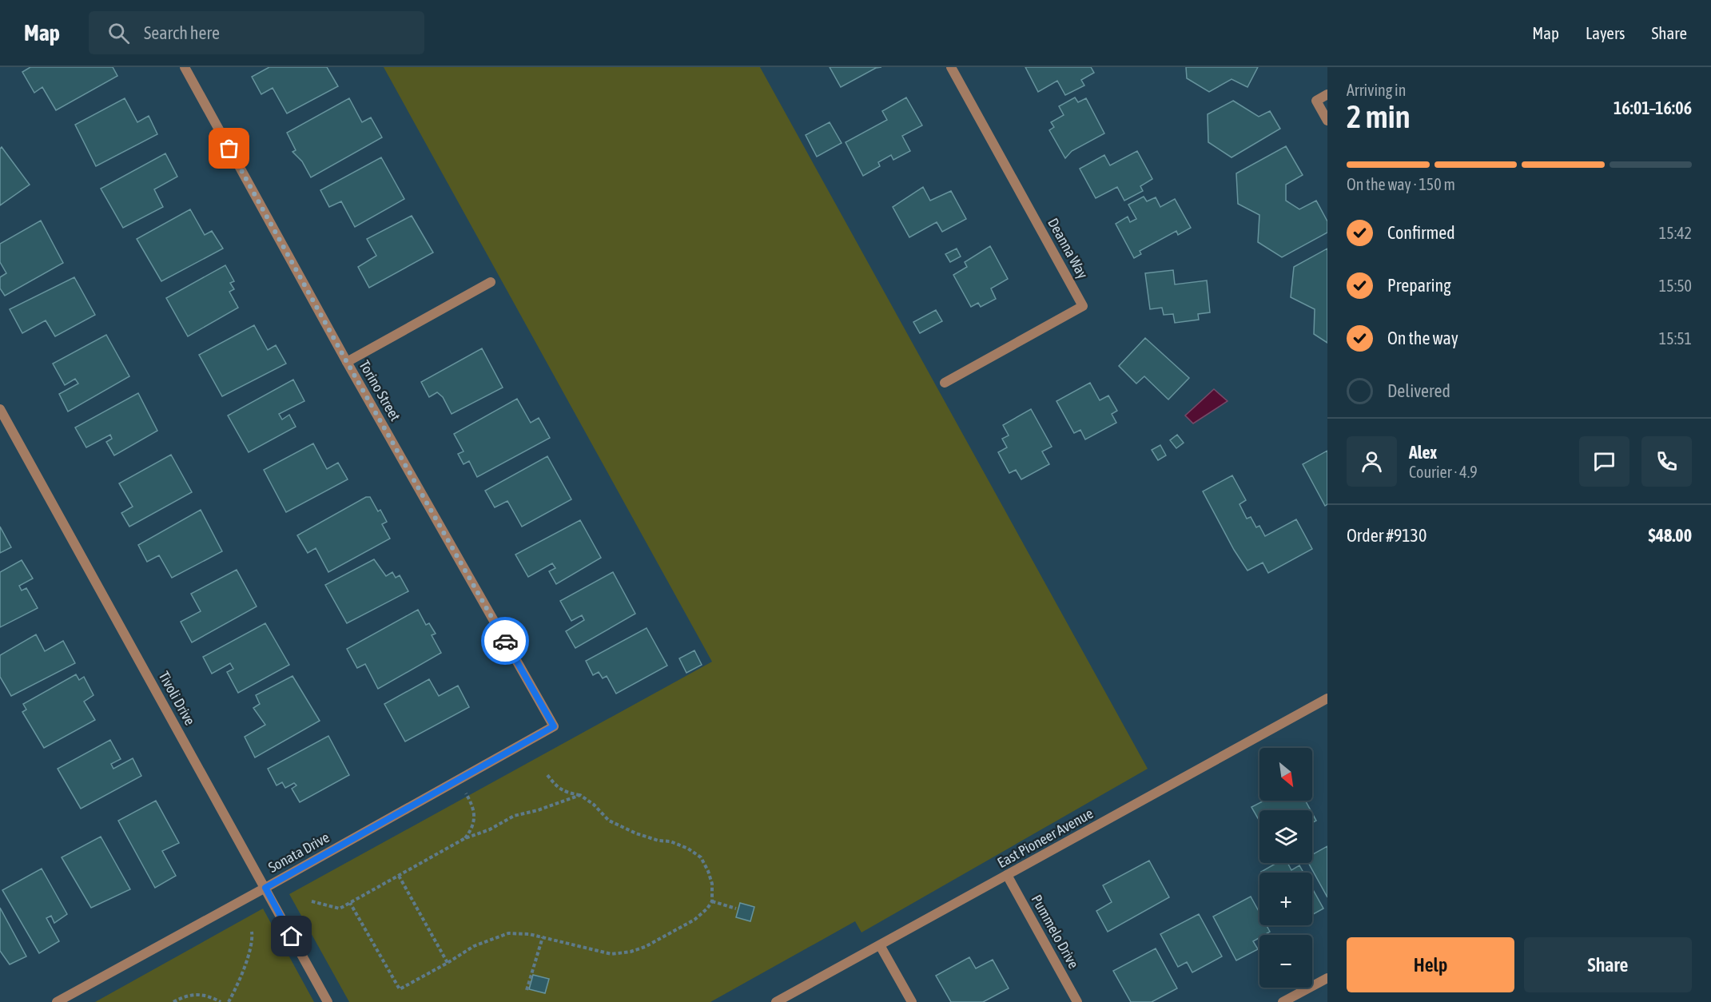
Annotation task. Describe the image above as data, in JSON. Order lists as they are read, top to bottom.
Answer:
{
  "streets": {
    "street": [
      "Deanna Way",
      "Torino Street",
      "Tivoli Drive",
      "East Pioneer Avenue",
      "Sonata Drive",
      "Pummelo Drive"
    ]
  },
  "crossings": [
    ["Torino Street", "Sonata Drive"],
    ["Tivoli Drive", "Sonata Drive"],
    ["East Pioneer Avenue", "Pummelo Drive"]
  ],
  "north": "bottom right",
  "page": {
    "header": "Map",
    "search": "Search here",
    "nav": ["Map", "Layers", "Share"],
    "heading": ["2 min", "Arriving in", "16:01–16:06"],
    "panel": [
      "Alex",
      "Courier · 4.9",
      "Order #9130",
      "$48.00"
    ],
    "bar": "On the way · 150 m",
    "list": [
      ["Confirmed", "15:42"],
      ["Preparing", "15:50"],
      ["On the way", "15:51"],
      "Delivered"
    ],
    "map_buttons": ["+", "−"],
    "buttons": ["Help", "Share"]
  }
}
